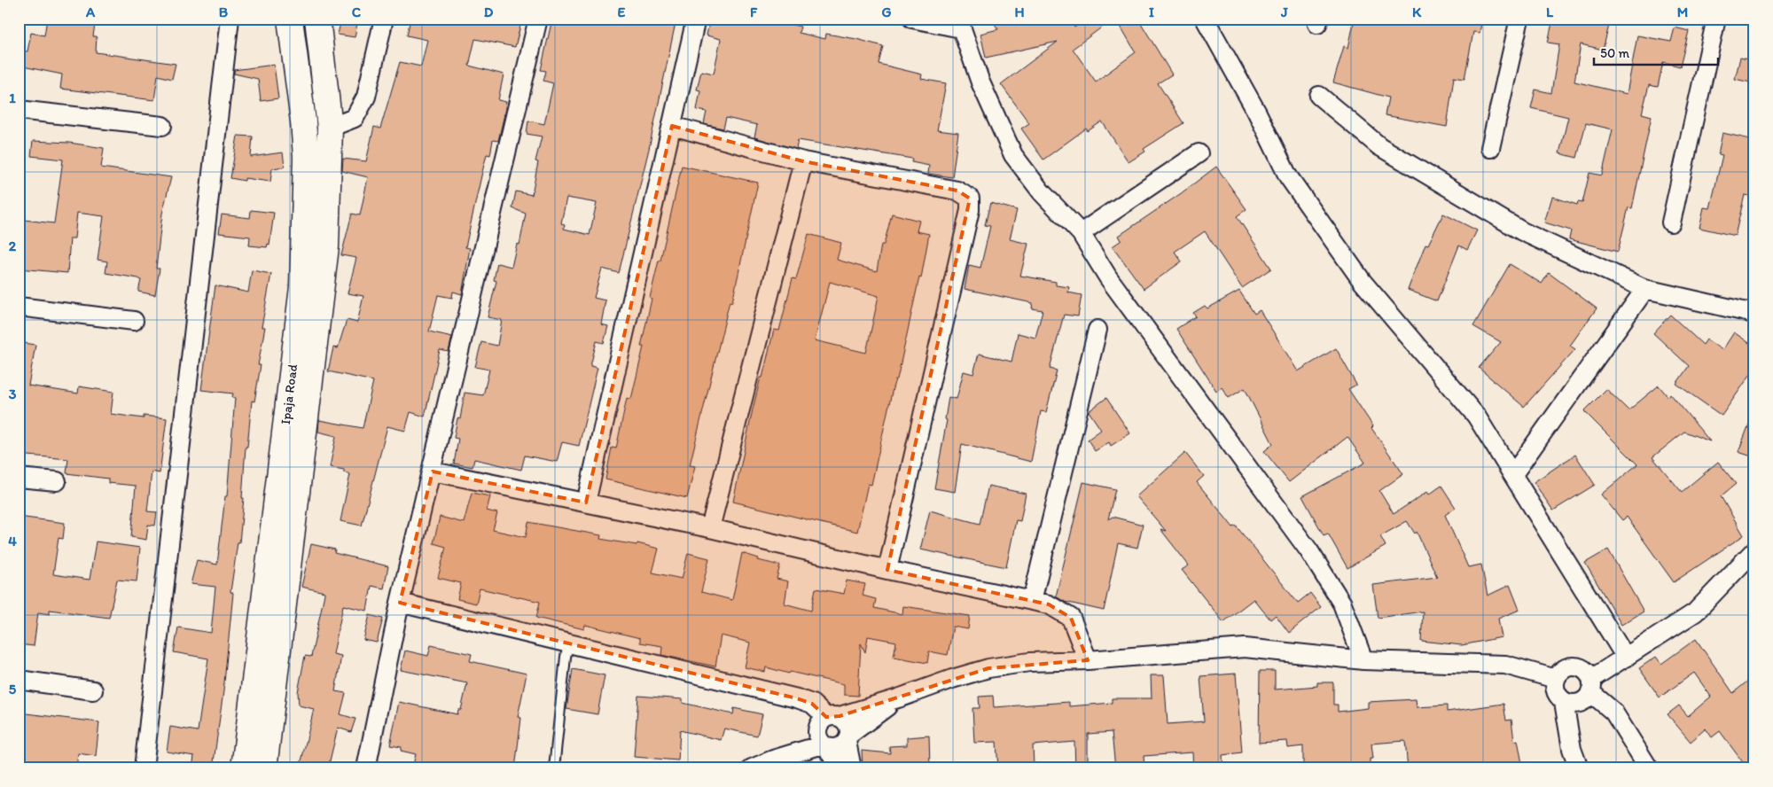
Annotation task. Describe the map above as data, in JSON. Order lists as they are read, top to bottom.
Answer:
{
  "streets": {
    "main road": ["Ipaja Road"]
  },
  "scale_bar": "50 m",
  "grid": {
    "columns": [
      "A",
      "B",
      "C",
      "D",
      "E",
      "F",
      "G",
      "H",
      "I",
      "J",
      "K",
      "L",
      "M"
    ],
    "rows": [
      "1",
      "2",
      "3",
      "4",
      "5"
    ]
  }
}
